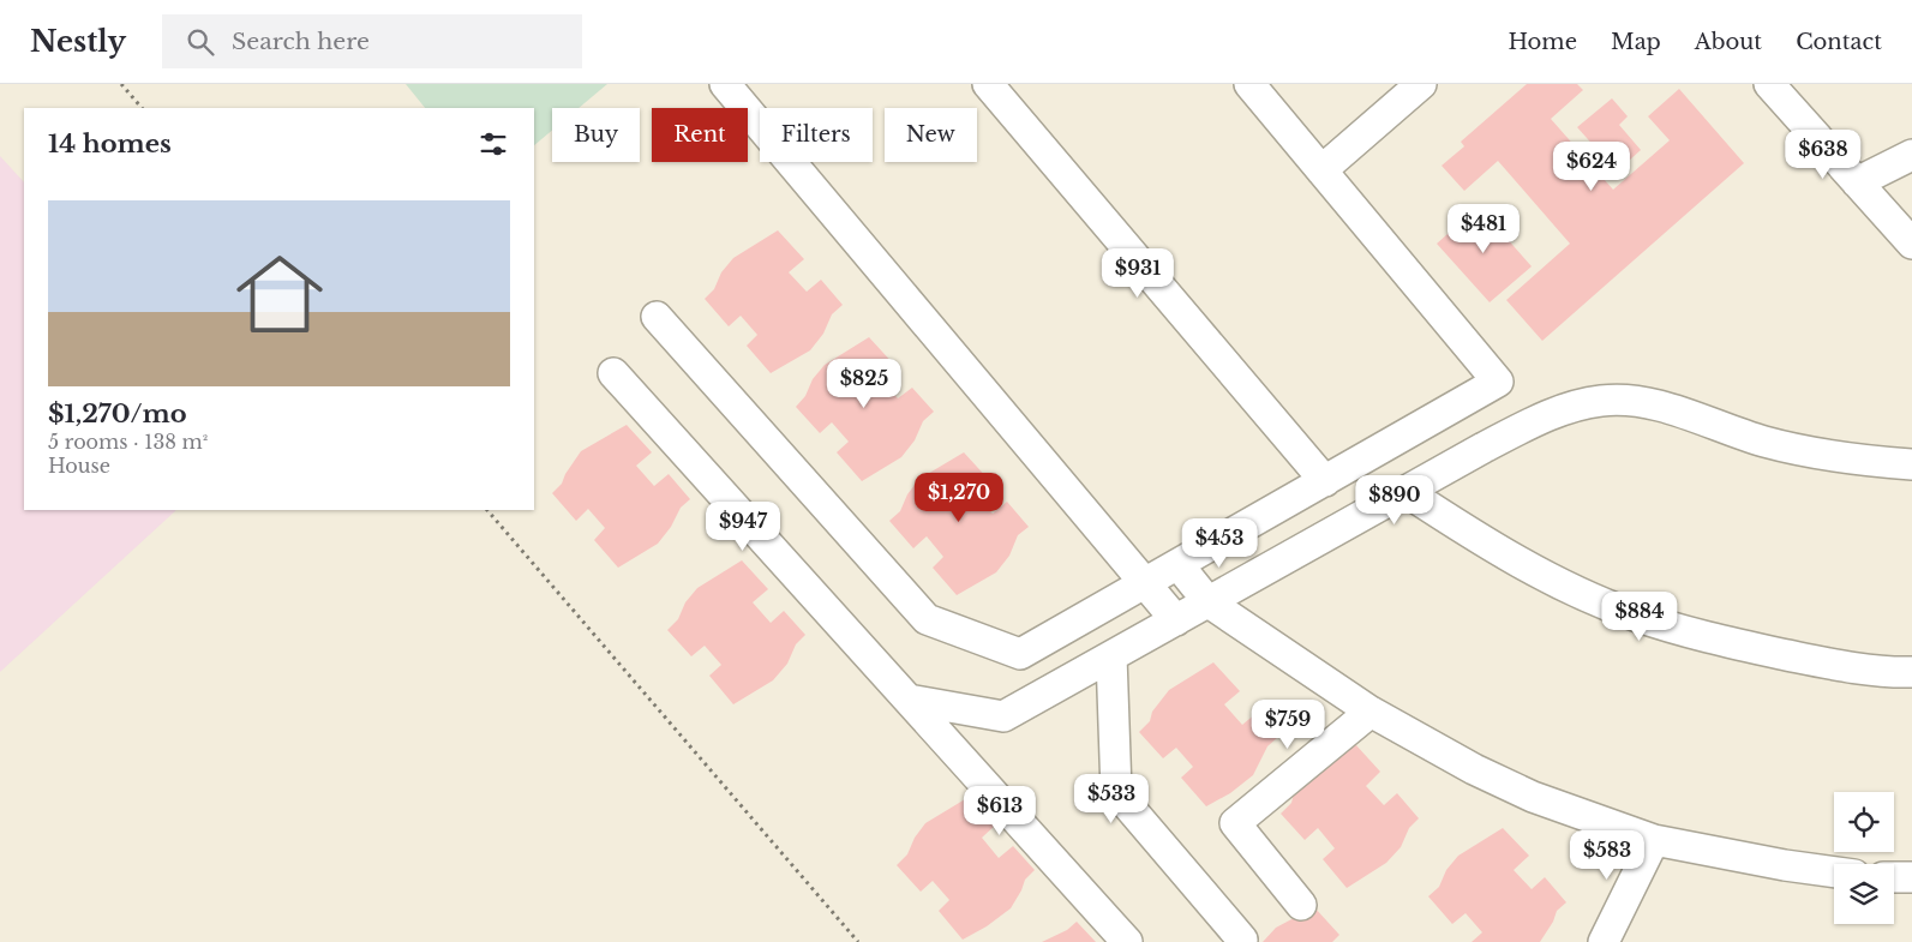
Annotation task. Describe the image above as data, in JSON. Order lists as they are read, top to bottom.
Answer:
{
  "page": {
    "header": "Nestly",
    "search": "Search here",
    "nav": [
      "Home",
      "Map",
      "About",
      "Contact"
    ],
    "chip": [
      "Buy",
      "Rent",
      "Filters",
      "New"
    ],
    "heading": "14 homes",
    "price": [
      "$638",
      "$624",
      "$481",
      "$931",
      "$825",
      "$1,270",
      "$890",
      "$947",
      "$453",
      "$884",
      "$759",
      "$533",
      "$613",
      "$583"
    ],
    "list": [
      {
        "name": "$1,270/mo",
        "note": "5 rooms · 138 m² · House"
      }
    ]
  }
}
